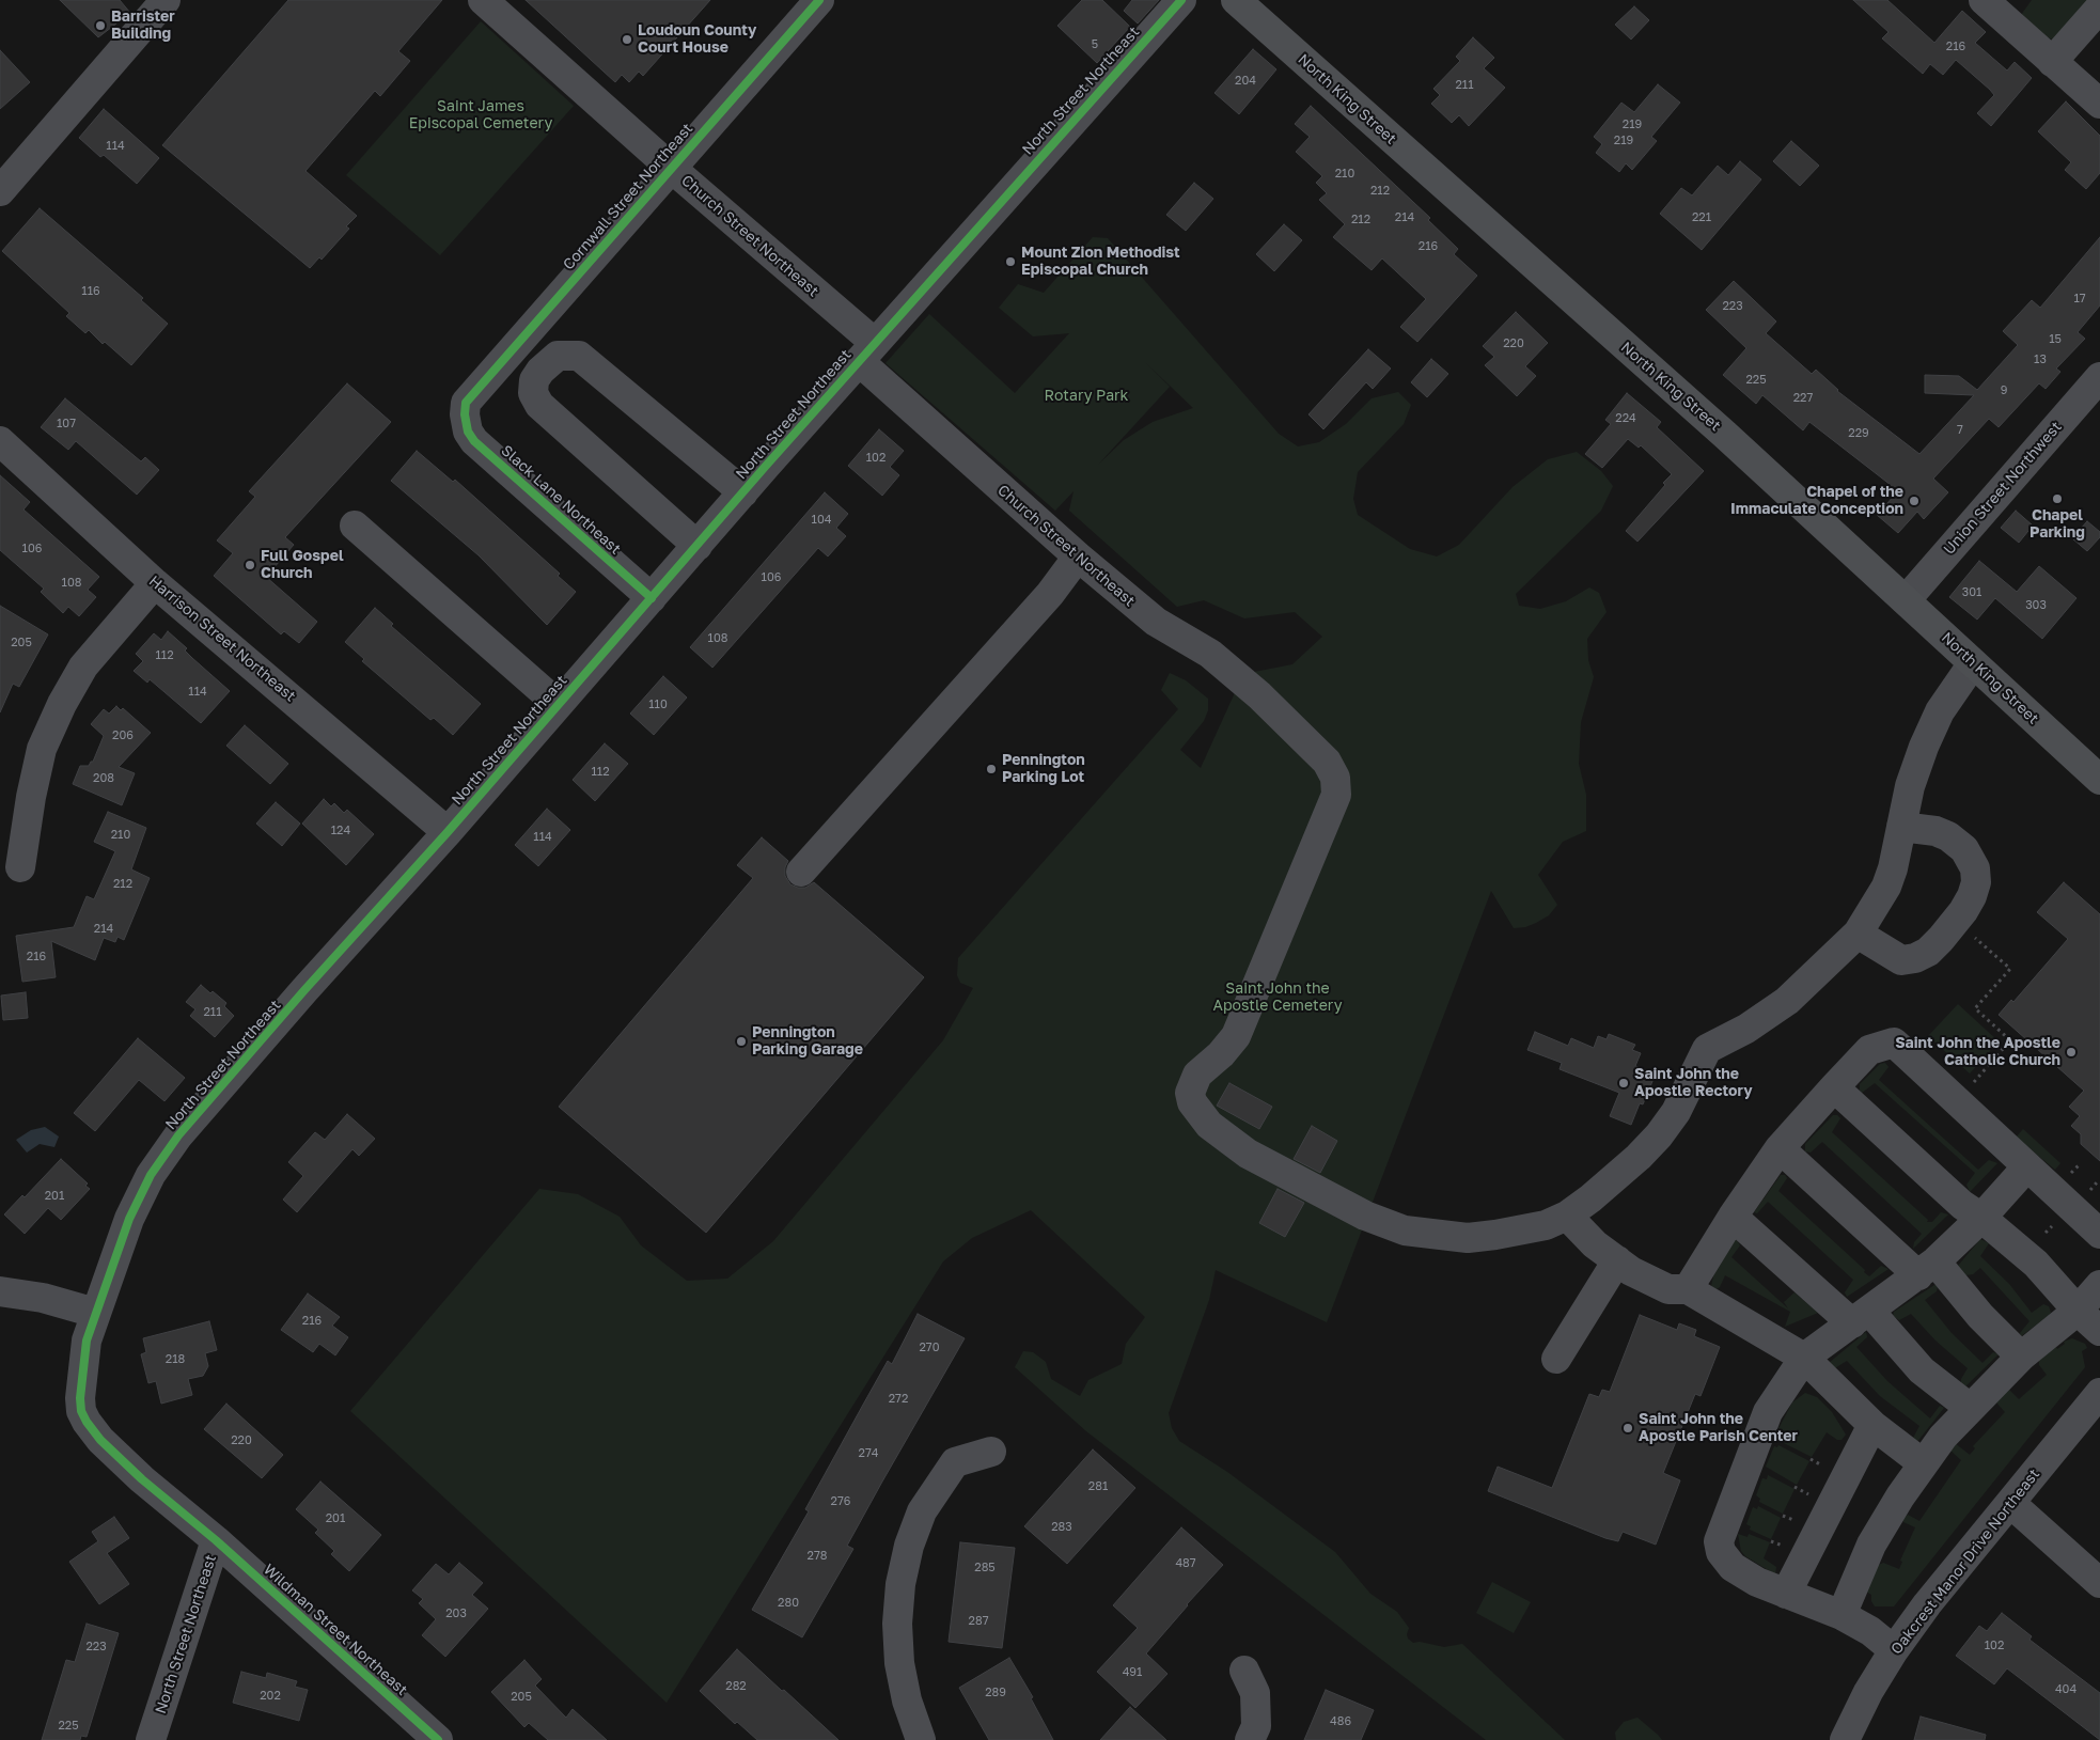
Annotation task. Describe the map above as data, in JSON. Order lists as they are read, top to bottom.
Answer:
{
  "streets": {
    "main road": ["North King Street"],
    "street": [
      "North Street Northeast",
      "Cornwall Street Northeast",
      "Church Street Northeast",
      "Union Street Northwest",
      "Slack Lane Northeast",
      "Harrison Street Northeast",
      "Oakcrest Manor Drive Northeast",
      "Wildman Street Northeast"
    ]
  },
  "crossings": [
    ["North Street Northeast", "Church Street Northeast"],
    ["North Street Northeast", "Slack Lane Northeast"],
    ["North Street Northeast", "Harrison Street Northeast"],
    ["North Street Northeast", "Wildman Street Northeast"],
    ["North King Street", "Union Street Northwest"],
    ["Cornwall Street Northeast", "Church Street Northeast"],
    ["Cornwall Street Northeast", "Slack Lane Northeast"]
  ],
  "parks": ["Saint James Episcopal Cemetery", "Rotary Park", "Saint John the Apostle Cemetery"],
  "places": [
    "Barrister Building",
    "Loudoun County Court House",
    "Mount Zion Methodist Episcopal Church",
    "Chapel Parking",
    "Chapel of the Immaculate Conception",
    "Full Gospel Church",
    "Pennington Parking Lot",
    "Pennington Parking Garage",
    "Saint John the Apostle Catholic Church",
    "Saint John the Apostle Rectory",
    "Saint John the Apostle Parish Center"
  ],
  "house_numbers": [
    "5",
    "216",
    "204",
    "211",
    "219",
    "219",
    "114",
    "210",
    "212",
    "214",
    "221",
    "212",
    "216",
    "116",
    "17",
    "223",
    "15",
    "220",
    "13",
    "225",
    "9",
    "227",
    "224",
    "107",
    "7",
    "229",
    "102",
    "104",
    "106",
    "106",
    "108",
    "301",
    "303",
    "108",
    "205",
    "112",
    "114",
    "110",
    "206",
    "112",
    "208",
    "124",
    "210",
    "114",
    "212",
    "214",
    "216",
    "211",
    "201",
    "216",
    "270",
    "218",
    "272",
    "220",
    "274",
    "281",
    "276",
    "201",
    "283",
    "278",
    "487",
    "285",
    "280",
    "203",
    "287",
    "102",
    "223",
    "491",
    "282",
    "404",
    "289",
    "202",
    "205",
    "486",
    "225"
  ]
}
